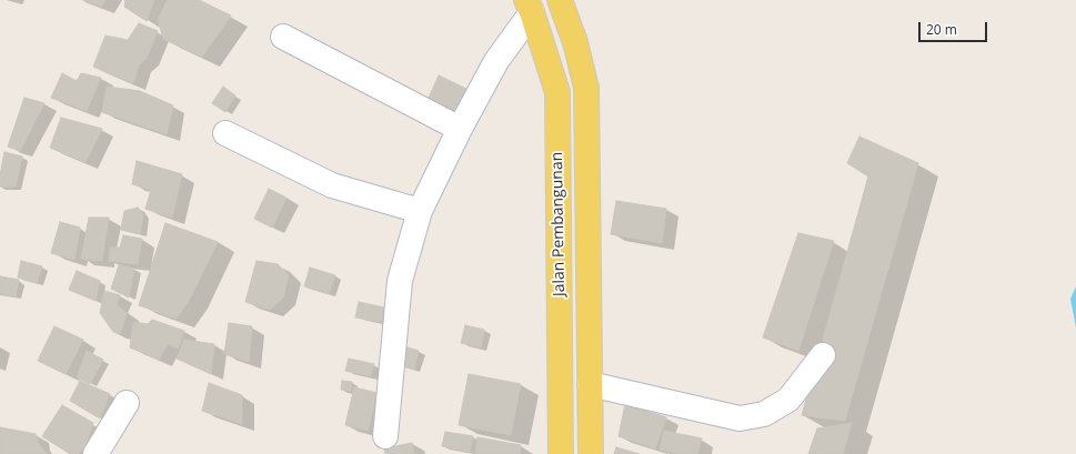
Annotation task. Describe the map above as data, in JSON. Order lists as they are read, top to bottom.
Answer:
{
  "streets": {
    "main road": ["Jalan Pembangunan"]
  },
  "scale_bar": "20 m"
}
